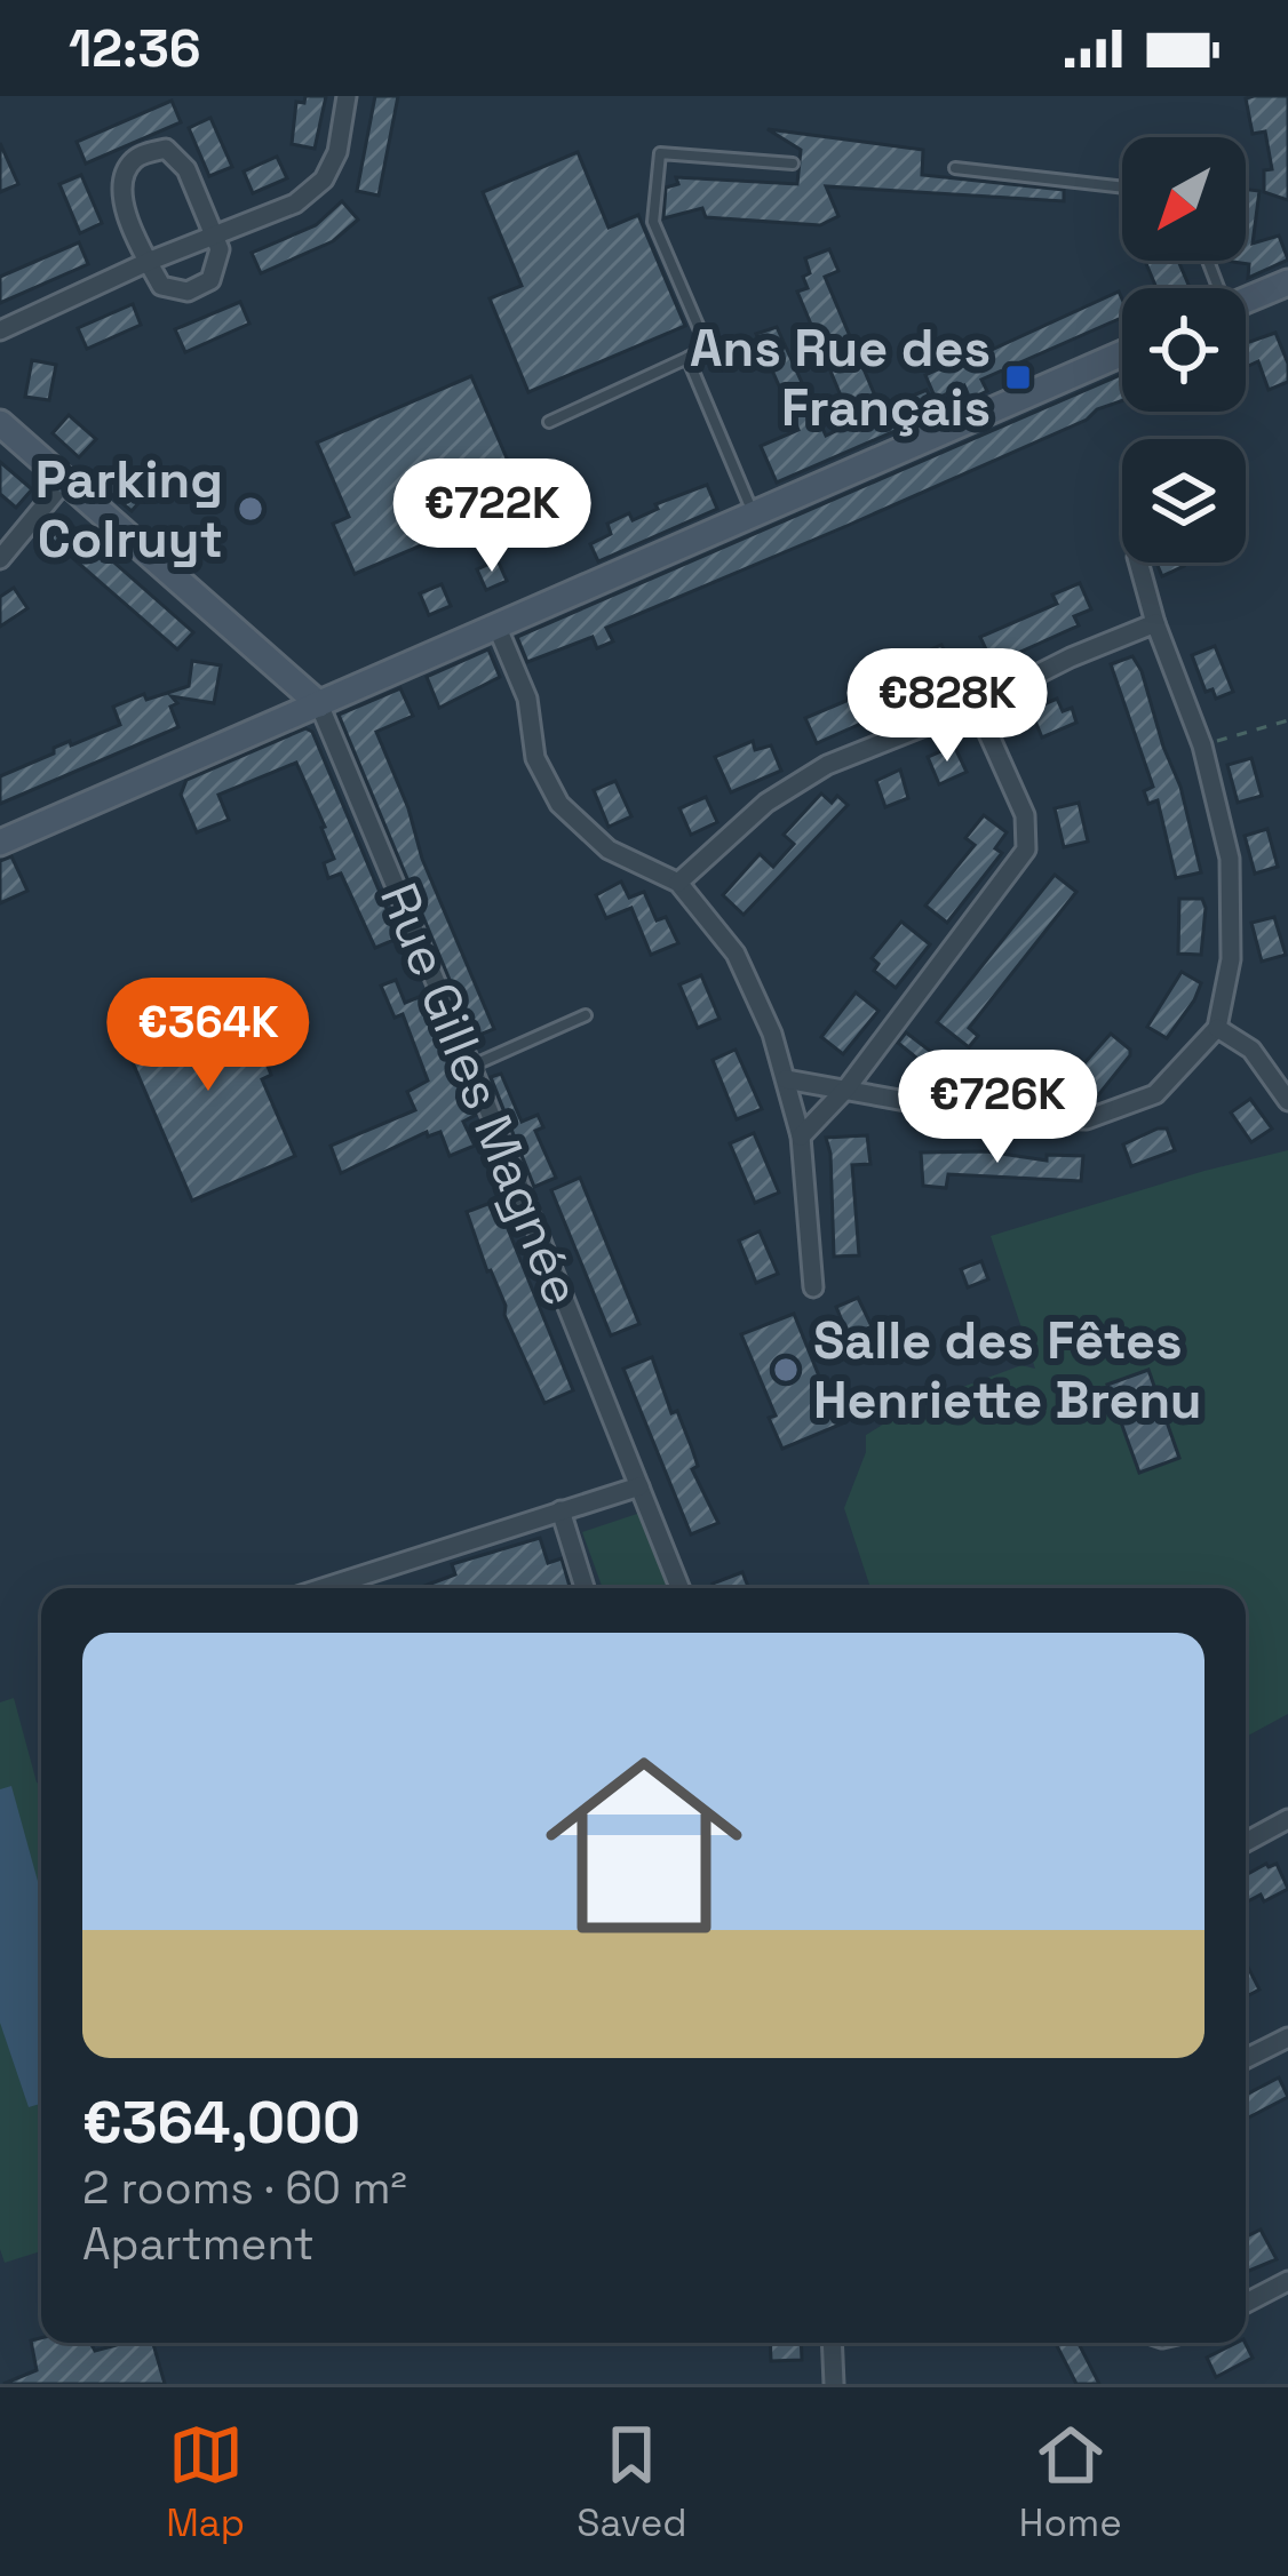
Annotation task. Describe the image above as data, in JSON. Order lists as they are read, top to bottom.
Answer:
{
  "streets": {
    "street": ["Rue Gilles Magnée"]
  },
  "places": {
    "transit": ["Ans Rue des Français"],
    "other": ["Parking Colruyt", "Salle des Fêtes Henriette Brenu"]
  },
  "north": "bottom left",
  "page": {
    "status": "12:36",
    "price": [
      "€722K",
      "€828K",
      "€364K",
      "€726K"
    ],
    "list": [
      {
        "name": "€364,000",
        "note": "2 rooms · 60 m² · Apartment"
      }
    ],
    "tabs": ["Map", "Saved", "Home"]
  }
}
